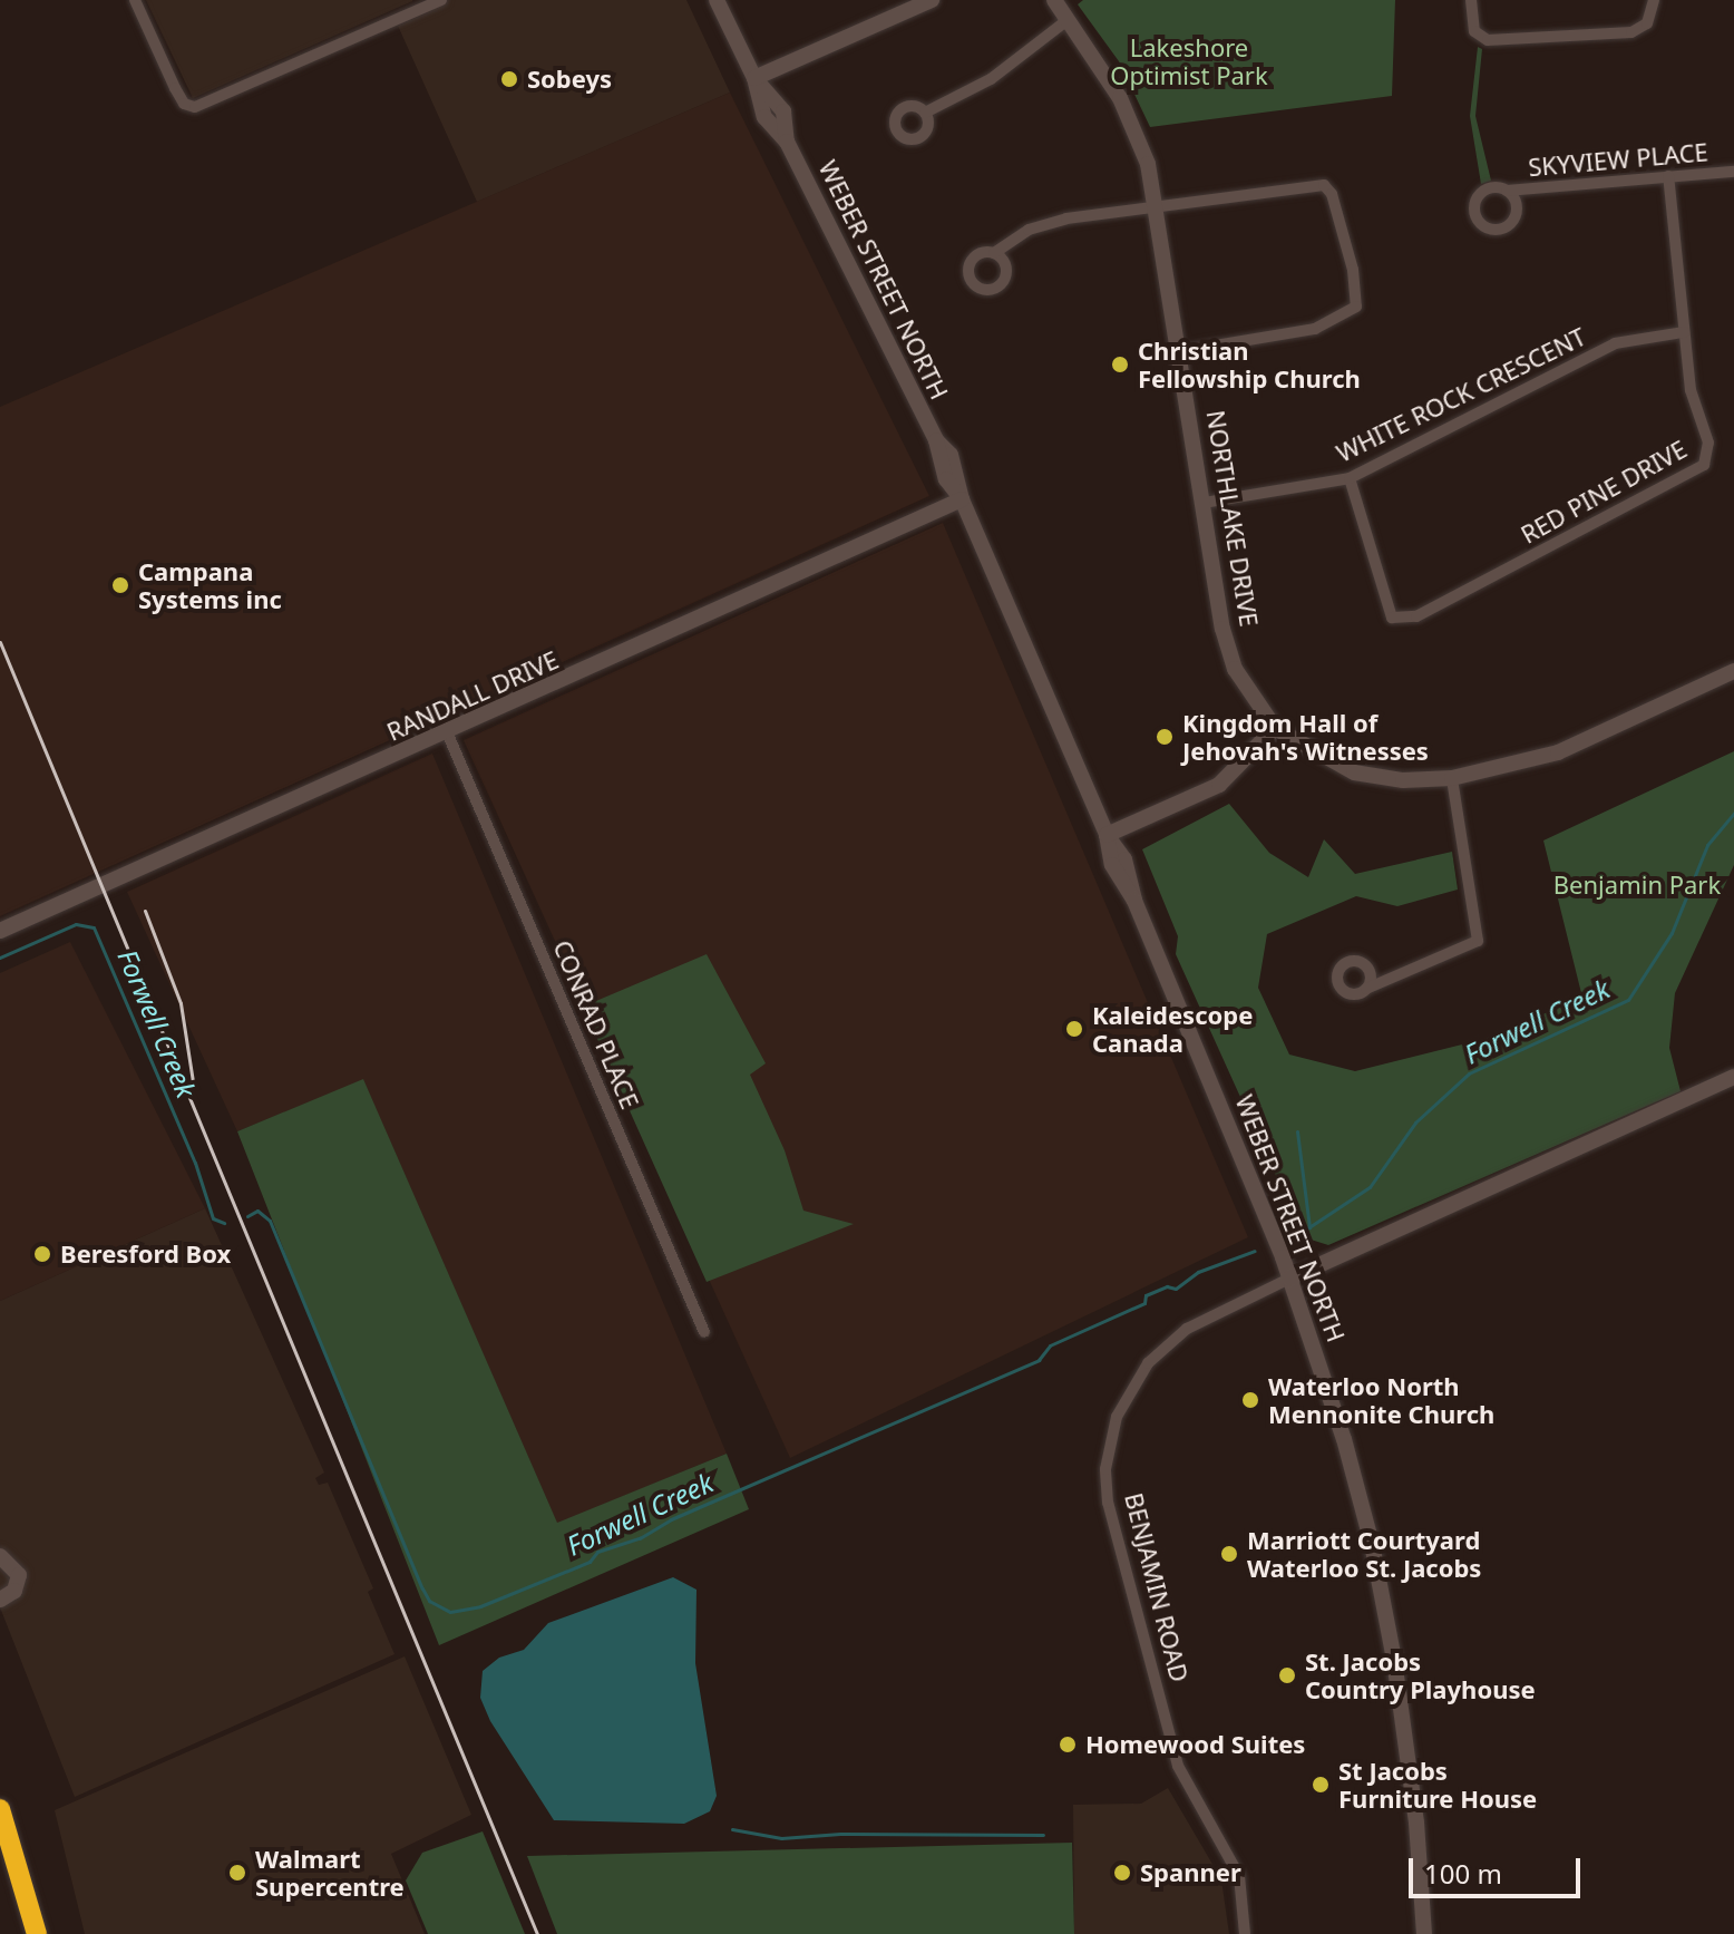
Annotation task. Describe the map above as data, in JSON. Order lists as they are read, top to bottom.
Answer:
{
  "streets": {
    "street": [
      "SKYVIEW PLACE",
      "WEBER STREET NORTH",
      "WHITE ROCK CRESCENT",
      "RED PINE DRIVE",
      "NORTHLAKE DRIVE",
      "RANDALL DRIVE",
      "CONRAD PLACE",
      "BENJAMIN ROAD"
    ]
  },
  "crossings": [
    ["SKYVIEW PLACE", "RED PINE DRIVE"],
    ["WEBER STREET NORTH", "RANDALL DRIVE"],
    ["WEBER STREET NORTH", "BENJAMIN ROAD"],
    ["WHITE ROCK CRESCENT", "RED PINE DRIVE"],
    ["WHITE ROCK CRESCENT", "NORTHLAKE DRIVE"],
    ["RANDALL DRIVE", "CONRAD PLACE"]
  ],
  "water": ["Forwell Creek"],
  "parks": ["Lakeshore Optimist Park", "Benjamin Park"],
  "places": [
    "Sobeys",
    "Christian Fellowship Church",
    "Campana Systems inc",
    "Kingdom Hall of Jehovah's Witnesses",
    "Kaleidescope Canada",
    "Beresford Box",
    "Waterloo North Mennonite Church",
    "Marriott Courtyard Waterloo St. Jacobs",
    "St. Jacobs Country Playhouse",
    "Homewood Suites",
    "St Jacobs Furniture House",
    "Walmart Supercentre",
    "Spanner"
  ],
  "scale_bar": "100 m"
}
